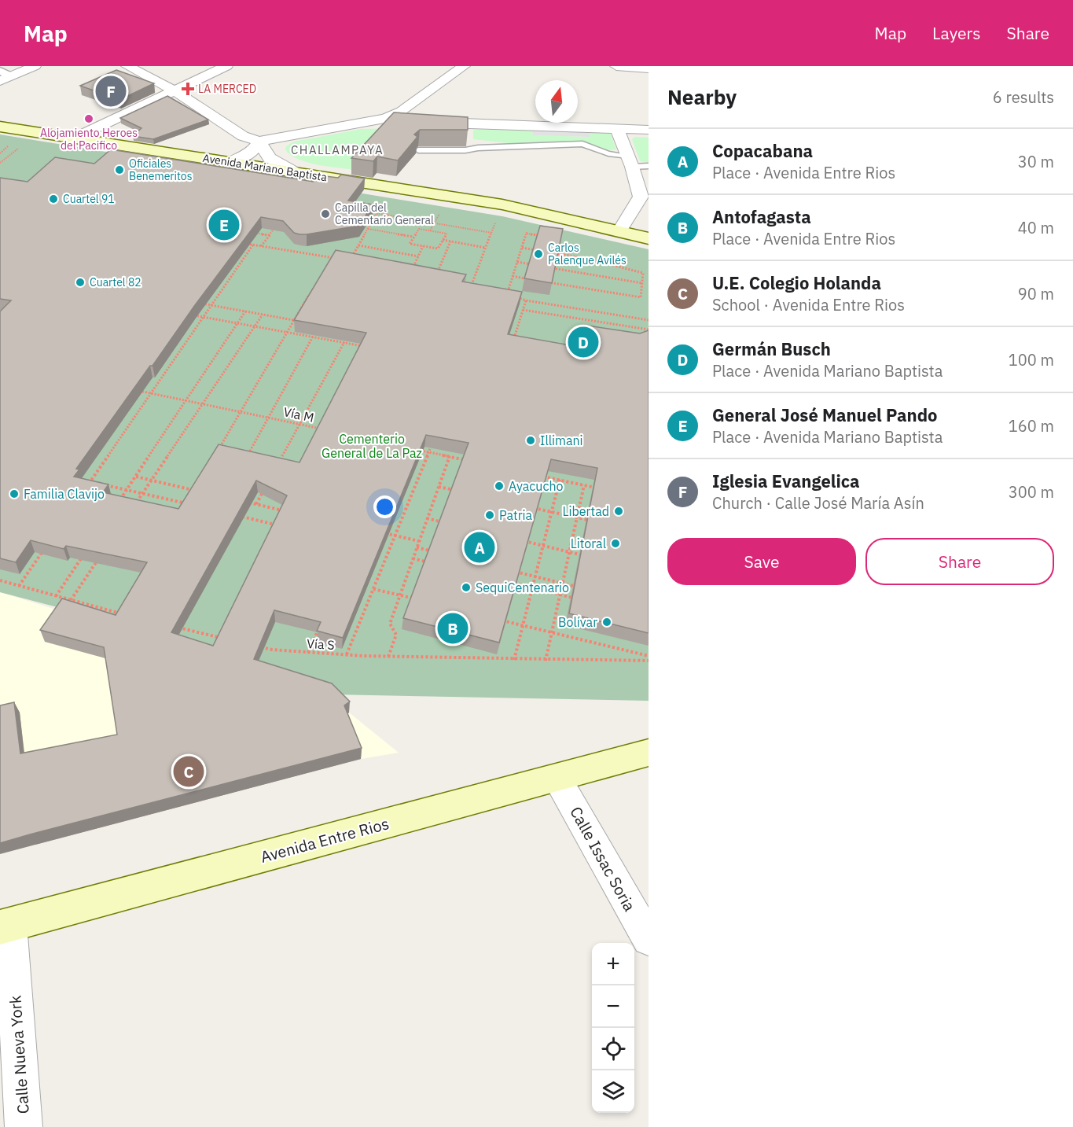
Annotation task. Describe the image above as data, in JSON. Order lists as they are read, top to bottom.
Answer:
{
  "streets": {
    "main road": ["Avenida Mariano Baptista", "Avenida Entre Rios"],
    "street": ["Calle Issac Soria", "Calle Nueva York"],
    "path": ["Vía M", "Vía S"]
  },
  "crossings": [
    ["Avenida Entre Rios", "Calle Issac Soria"],
    ["Avenida Entre Rios", "Calle Nueva York"]
  ],
  "districts": ["CHALLAMPAYA"],
  "parks": ["Cementerio General de La Paz"],
  "places": {
    "health": ["LA MERCED"],
    "other": [
      "Alojamiento Heroes del Pacifico",
      "Oficiales Benemeritos",
      "Cuartel 91",
      "Capilla del Cementario General",
      "Carlos Palenque Avilés",
      "Cuartel 82",
      "Illimani",
      "Ayacucho",
      "Familia Clavijo",
      "Libertad",
      "Patria",
      "Litoral",
      "SequiCentenario",
      "Bolívar"
    ]
  },
  "north": "top",
  "page": {
    "header": "Map",
    "nav": ["Map", "Layers", "Share"],
    "heading": ["Nearby", "6 results"],
    "pins": [
      "F",
      "E",
      "D",
      "A",
      "B",
      "C"
    ],
    "list": [
      {
        "mark": "A",
        "name": "Copacabana",
        "note": "Place · Avenida Entre Rios",
        "value": "30 m"
      },
      {
        "mark": "B",
        "name": "Antofagasta",
        "note": "Place · Avenida Entre Rios",
        "value": "40 m"
      },
      {
        "mark": "C",
        "name": "U.E. Colegio Holanda",
        "note": "School · Avenida Entre Rios",
        "value": "90 m"
      },
      {
        "mark": "D",
        "name": "Germán Busch",
        "note": "Place · Avenida Mariano Baptista",
        "value": "100 m"
      },
      {
        "mark": "E",
        "name": "General José Manuel Pando",
        "note": "Place · Avenida Mariano Baptista",
        "value": "160 m"
      },
      {
        "mark": "F",
        "name": "Iglesia Evangelica",
        "note": "Church · Calle José María Asín",
        "value": "300 m"
      }
    ],
    "buttons": ["Save", "Share"],
    "map_buttons": ["+", "−"]
  }
}
